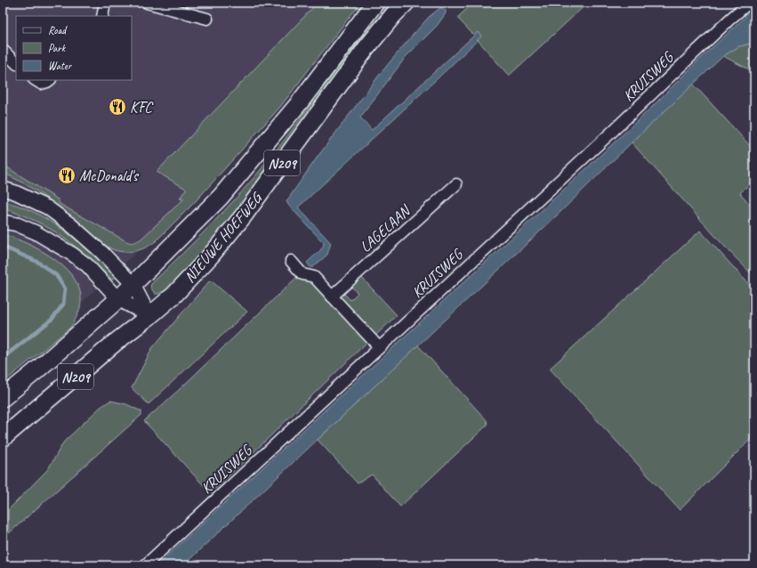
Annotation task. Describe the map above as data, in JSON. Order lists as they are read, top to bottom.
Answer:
{
  "streets": {
    "main road": ["N209", "NIEUWE HOEFWEG"],
    "street": ["KRUISWEG", "LAGELAAN"]
  },
  "places": {
    "restaurant": ["KFC", "McDonald's"]
  },
  "legend": ["Road", "Park", "Water"]
}
